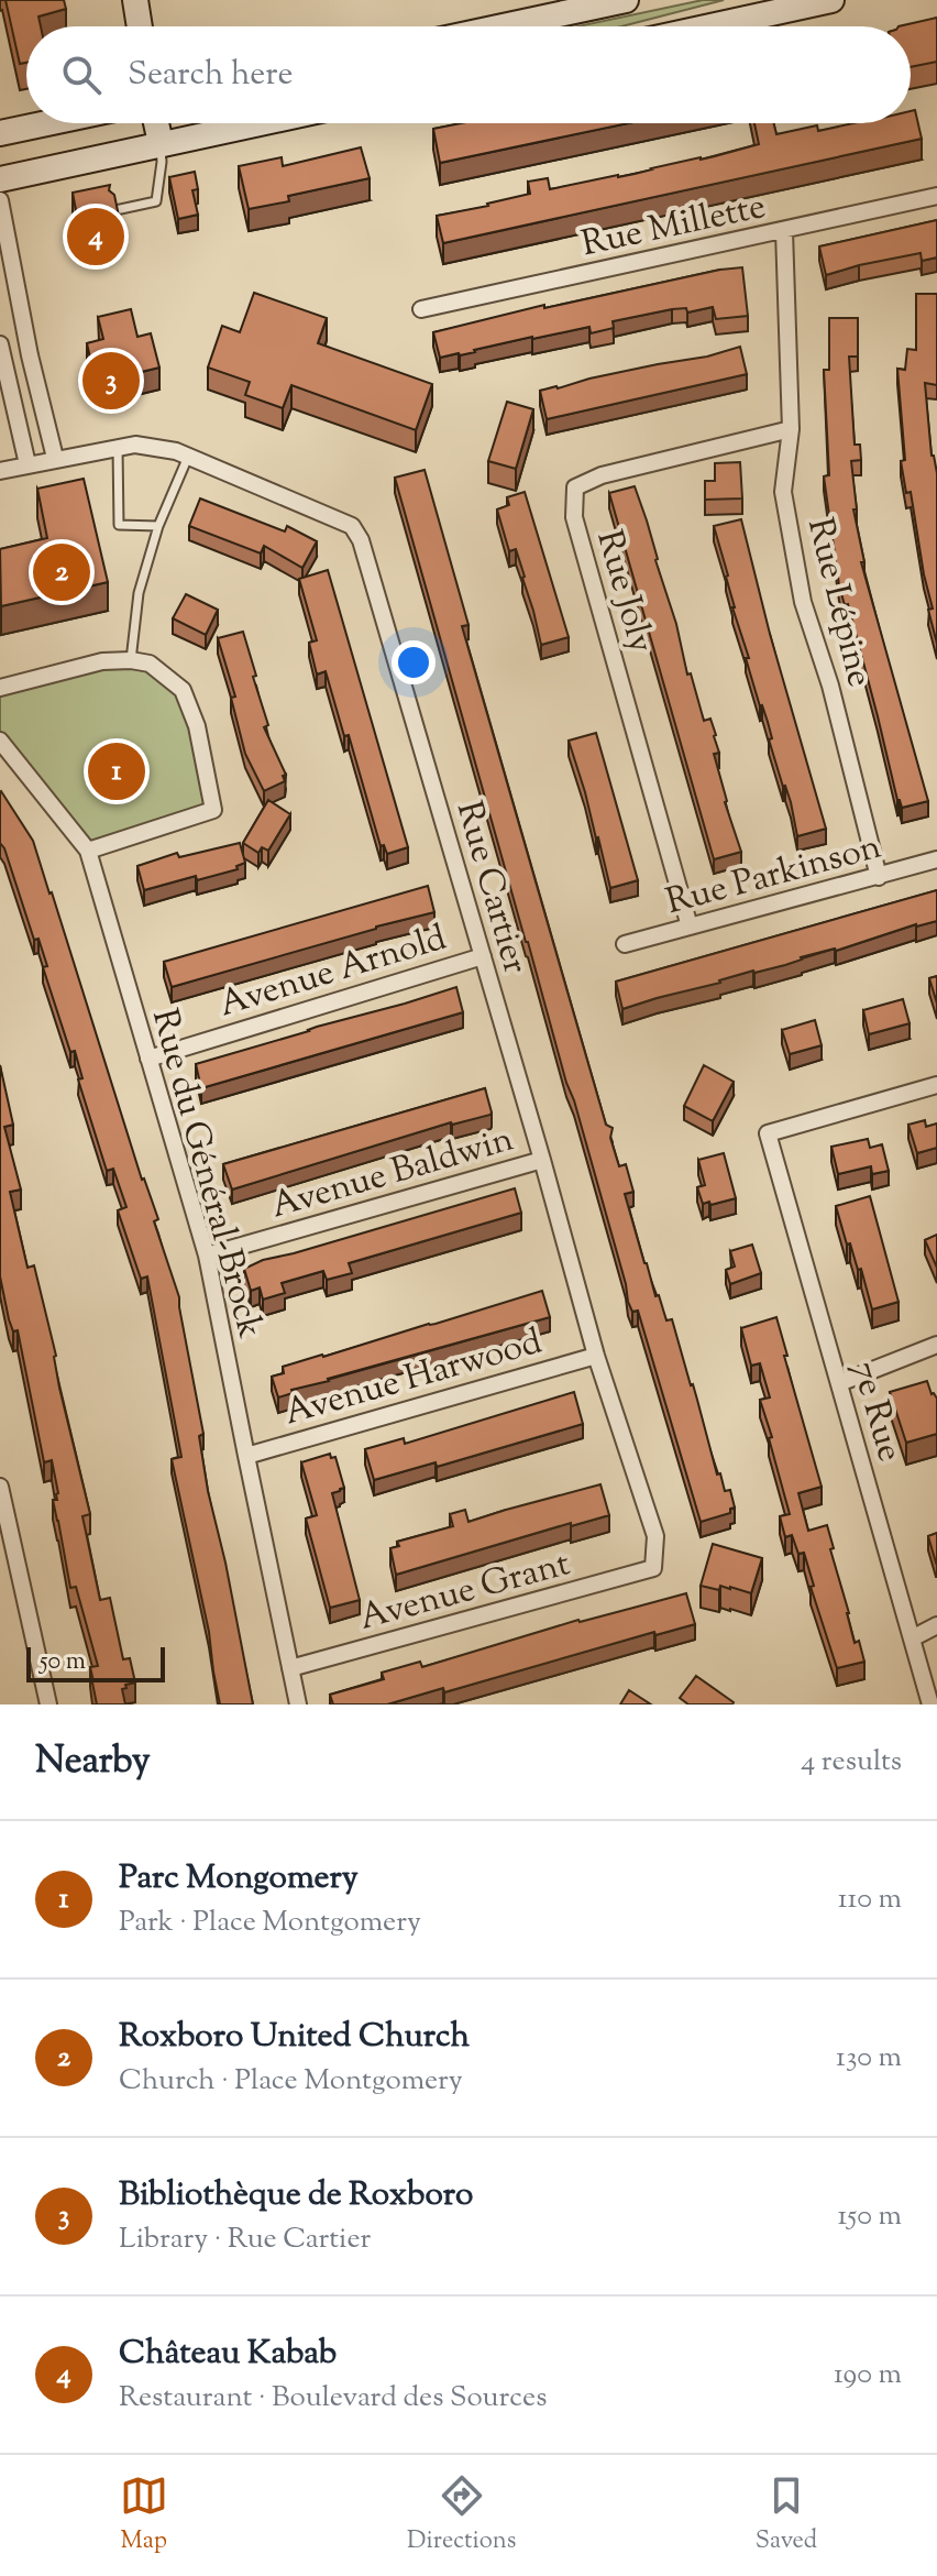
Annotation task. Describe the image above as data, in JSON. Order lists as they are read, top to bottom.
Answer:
{
  "streets": {
    "street": [
      "Rue Millette",
      "Rue Joly",
      "Rue Lépine",
      "Rue Parkinson",
      "Rue Cartier",
      "Avenue Arnold",
      "Avenue Baldwin",
      "Rue du Général-Brock",
      "Avenue Harwood",
      "7e Rue",
      "Avenue Grant"
    ]
  },
  "crossings": [
    ["Rue Millette", "Rue Lépine"],
    ["Rue Joly", "Rue Lépine"],
    ["Rue Joly", "Rue Parkinson"],
    ["Rue Lépine", "Rue Parkinson"],
    ["Rue Cartier", "Avenue Arnold"],
    ["Rue Cartier", "Avenue Baldwin"],
    ["Rue Cartier", "Avenue Harwood"],
    ["Rue Cartier", "Avenue Grant"],
    ["Avenue Arnold", "Rue du Général-Brock"],
    ["Avenue Baldwin", "Rue du Général-Brock"],
    ["Rue du Général-Brock", "Avenue Harwood"],
    ["Rue du Général-Brock", "Avenue Grant"]
  ],
  "scale_bar": "50 m",
  "page": {
    "search": "Search here",
    "pins": [
      "4",
      "3",
      "2",
      "1"
    ],
    "scale": "50 m",
    "heading": ["Nearby", "4 results"],
    "list": [
      {
        "mark": "1",
        "name": "Parc Mongomery",
        "note": "Park · Place Montgomery",
        "value": "110 m"
      },
      {
        "mark": "2",
        "name": "Roxboro United Church",
        "note": "Church · Place Montgomery",
        "value": "130 m"
      },
      {
        "mark": "3",
        "name": "Bibliothèque de Roxboro",
        "note": "Library · Rue Cartier",
        "value": "150 m"
      },
      {
        "mark": "4",
        "name": "Château Kabab",
        "note": "Restaurant · Boulevard des Sources",
        "value": "190 m"
      }
    ],
    "nav": ["Map", "Directions", "Saved"]
  }
}
